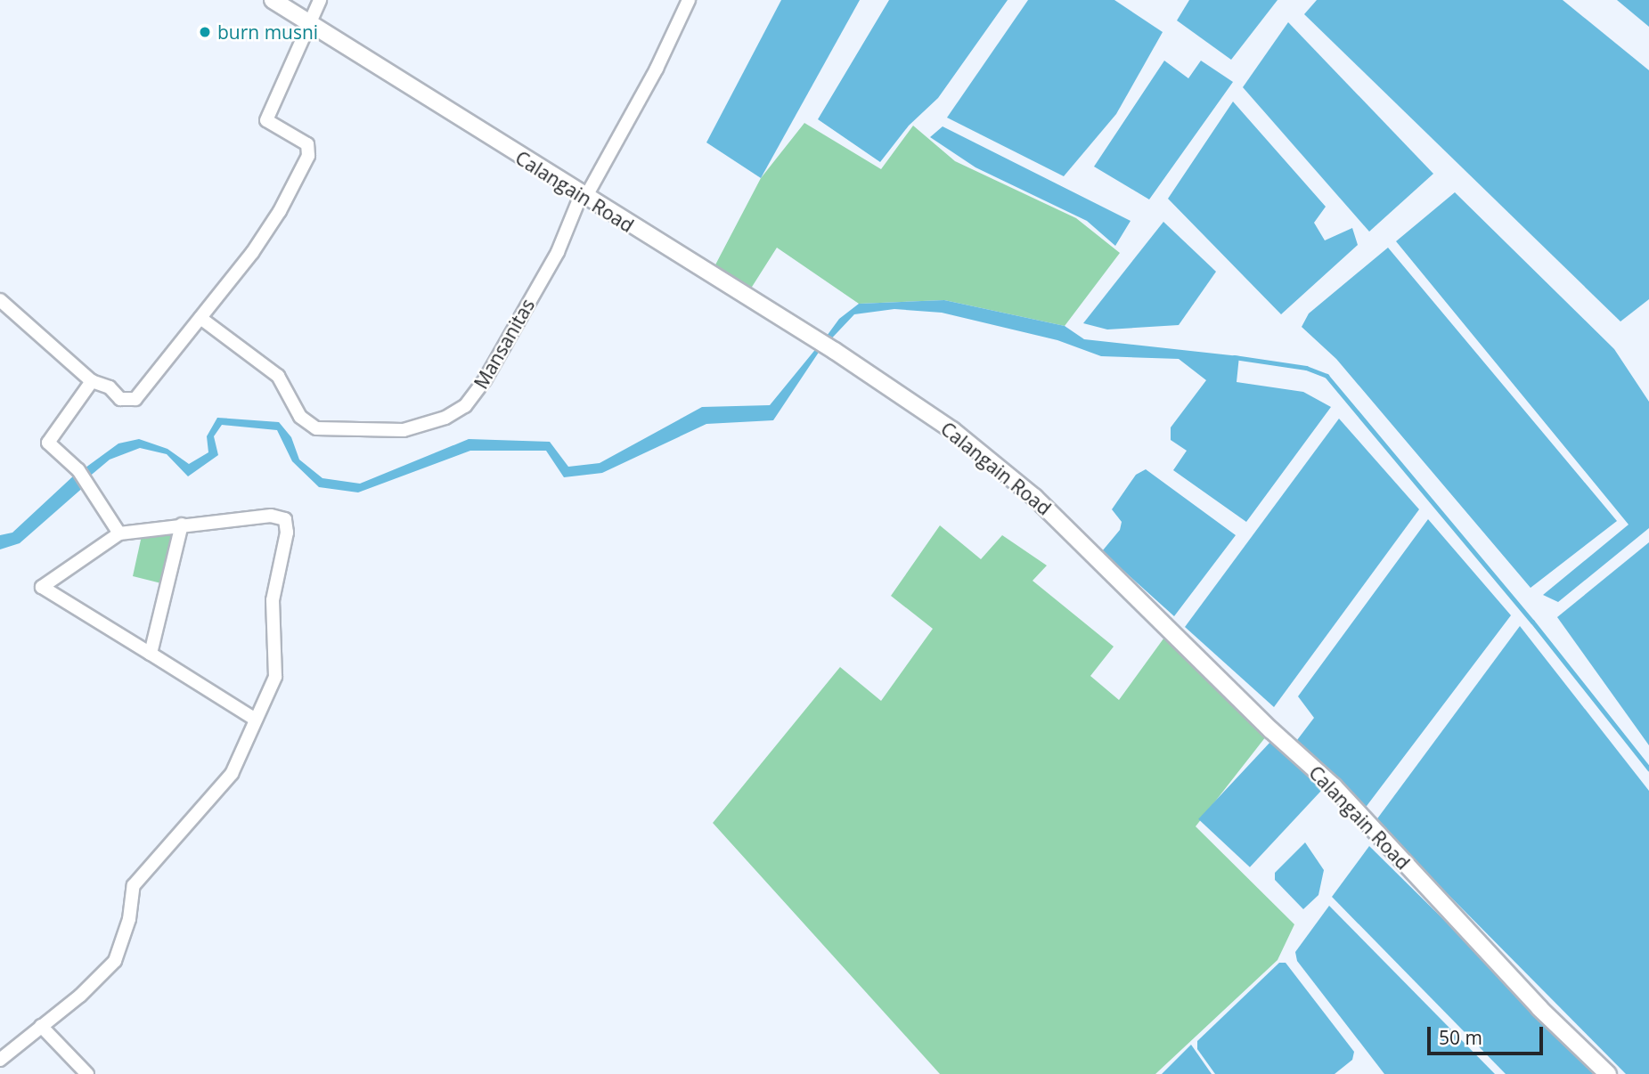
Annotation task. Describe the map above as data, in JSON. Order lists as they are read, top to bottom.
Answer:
{
  "streets": {
    "street": ["Calangain Road", "Mansanitas"]
  },
  "crossings": [
    ["Calangain Road", "Mansanitas"]
  ],
  "places": ["burn musni"],
  "scale_bar": "50 m"
}
